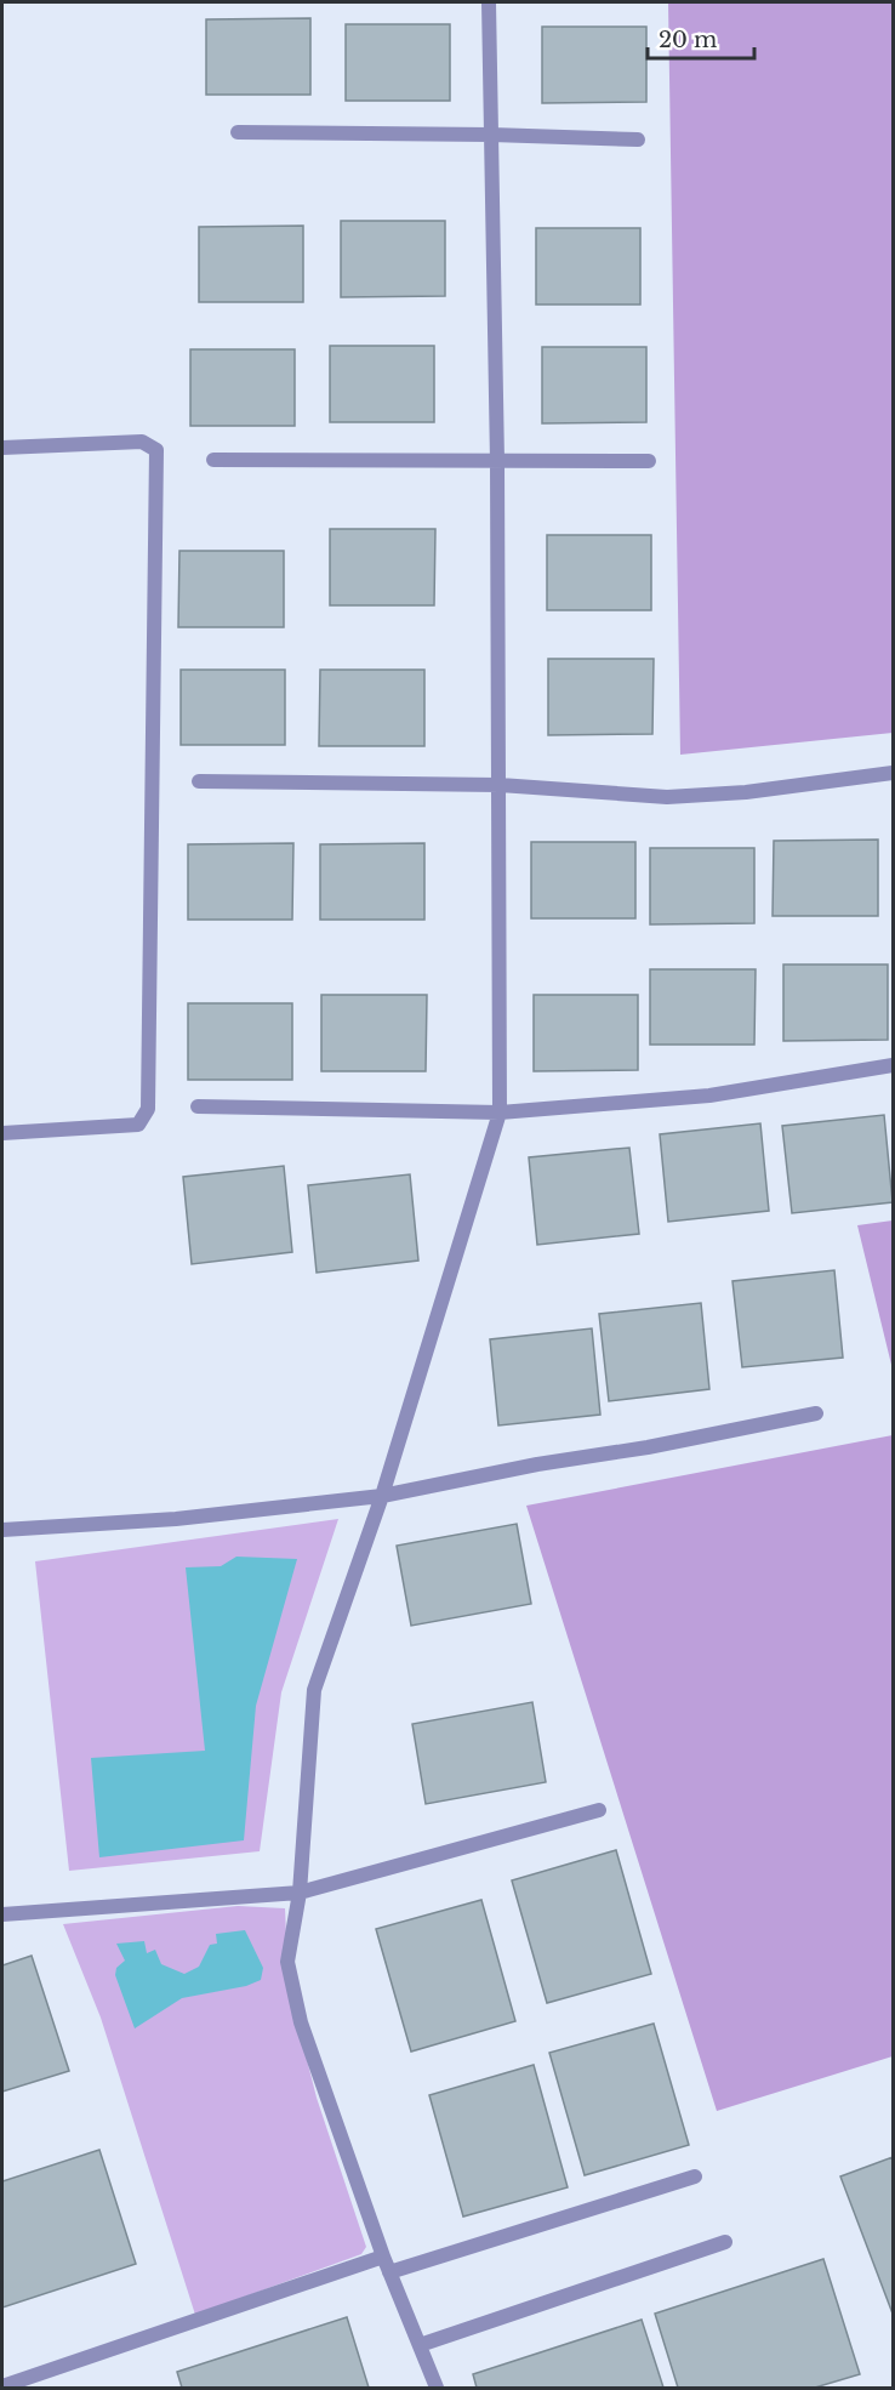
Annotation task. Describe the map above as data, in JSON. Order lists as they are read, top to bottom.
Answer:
{
  "scale_bar": "20 m"
}
